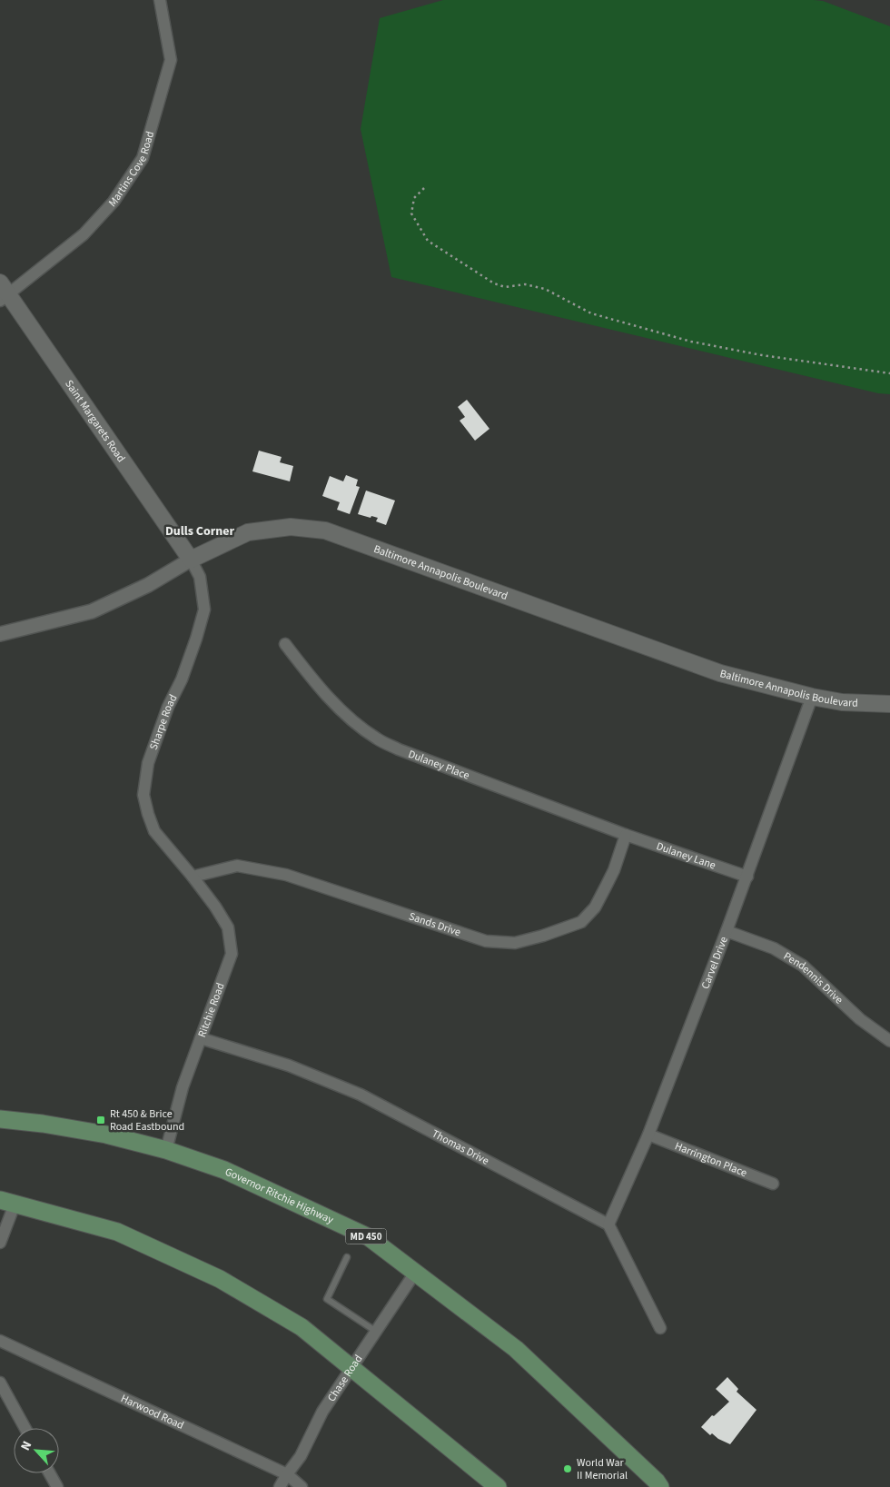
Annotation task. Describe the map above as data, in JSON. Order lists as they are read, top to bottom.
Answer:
{
  "streets": {
    "main road": [
      "Saint Margarets Road",
      "Baltimore Annapolis Boulevard",
      "Governor Ritchie Highway",
      "MD 450"
    ],
    "street": [
      "Martins Cove Road",
      "Sharpe Road",
      "Dulaney Place",
      "Dulaney Lane",
      "Sands Drive",
      "Carvel Drive",
      "Pendennis Drive",
      "Ritchie Road",
      "Thomas Drive",
      "Harrington Place",
      "Chase Road",
      "Harwood Road"
    ]
  },
  "crossings": [
    ["Martins Cove Road", "Saint Margarets Road"],
    ["Saint Margarets Road", "Baltimore Annapolis Boulevard"],
    ["Saint Margarets Road", "Sharpe Road"],
    ["Baltimore Annapolis Boulevard", "Sharpe Road"],
    ["Baltimore Annapolis Boulevard", "Carvel Drive"],
    ["Sharpe Road", "Sands Drive"],
    ["Sharpe Road", "Ritchie Road"],
    ["Dulaney Place", "Dulaney Lane"],
    ["Dulaney Place", "Sands Drive"],
    ["Dulaney Lane", "Sands Drive"],
    ["Dulaney Lane", "Carvel Drive"],
    ["Sands Drive", "Ritchie Road"],
    ["Carvel Drive", "Pendennis Drive"],
    ["Carvel Drive", "Thomas Drive"],
    ["Carvel Drive", "Harrington Place"],
    ["Ritchie Road", "Thomas Drive"],
    ["Ritchie Road", "Governor Ritchie Highway"],
    ["Governor Ritchie Highway", "Chase Road"],
    ["Chase Road", "Harwood Road"]
  ],
  "districts": ["Dulls Corner"],
  "places": {
    "transit": ["Rt 450 & Brice Road Eastbound"],
    "other": ["World War II Memorial"]
  },
  "north": "top left"
}
